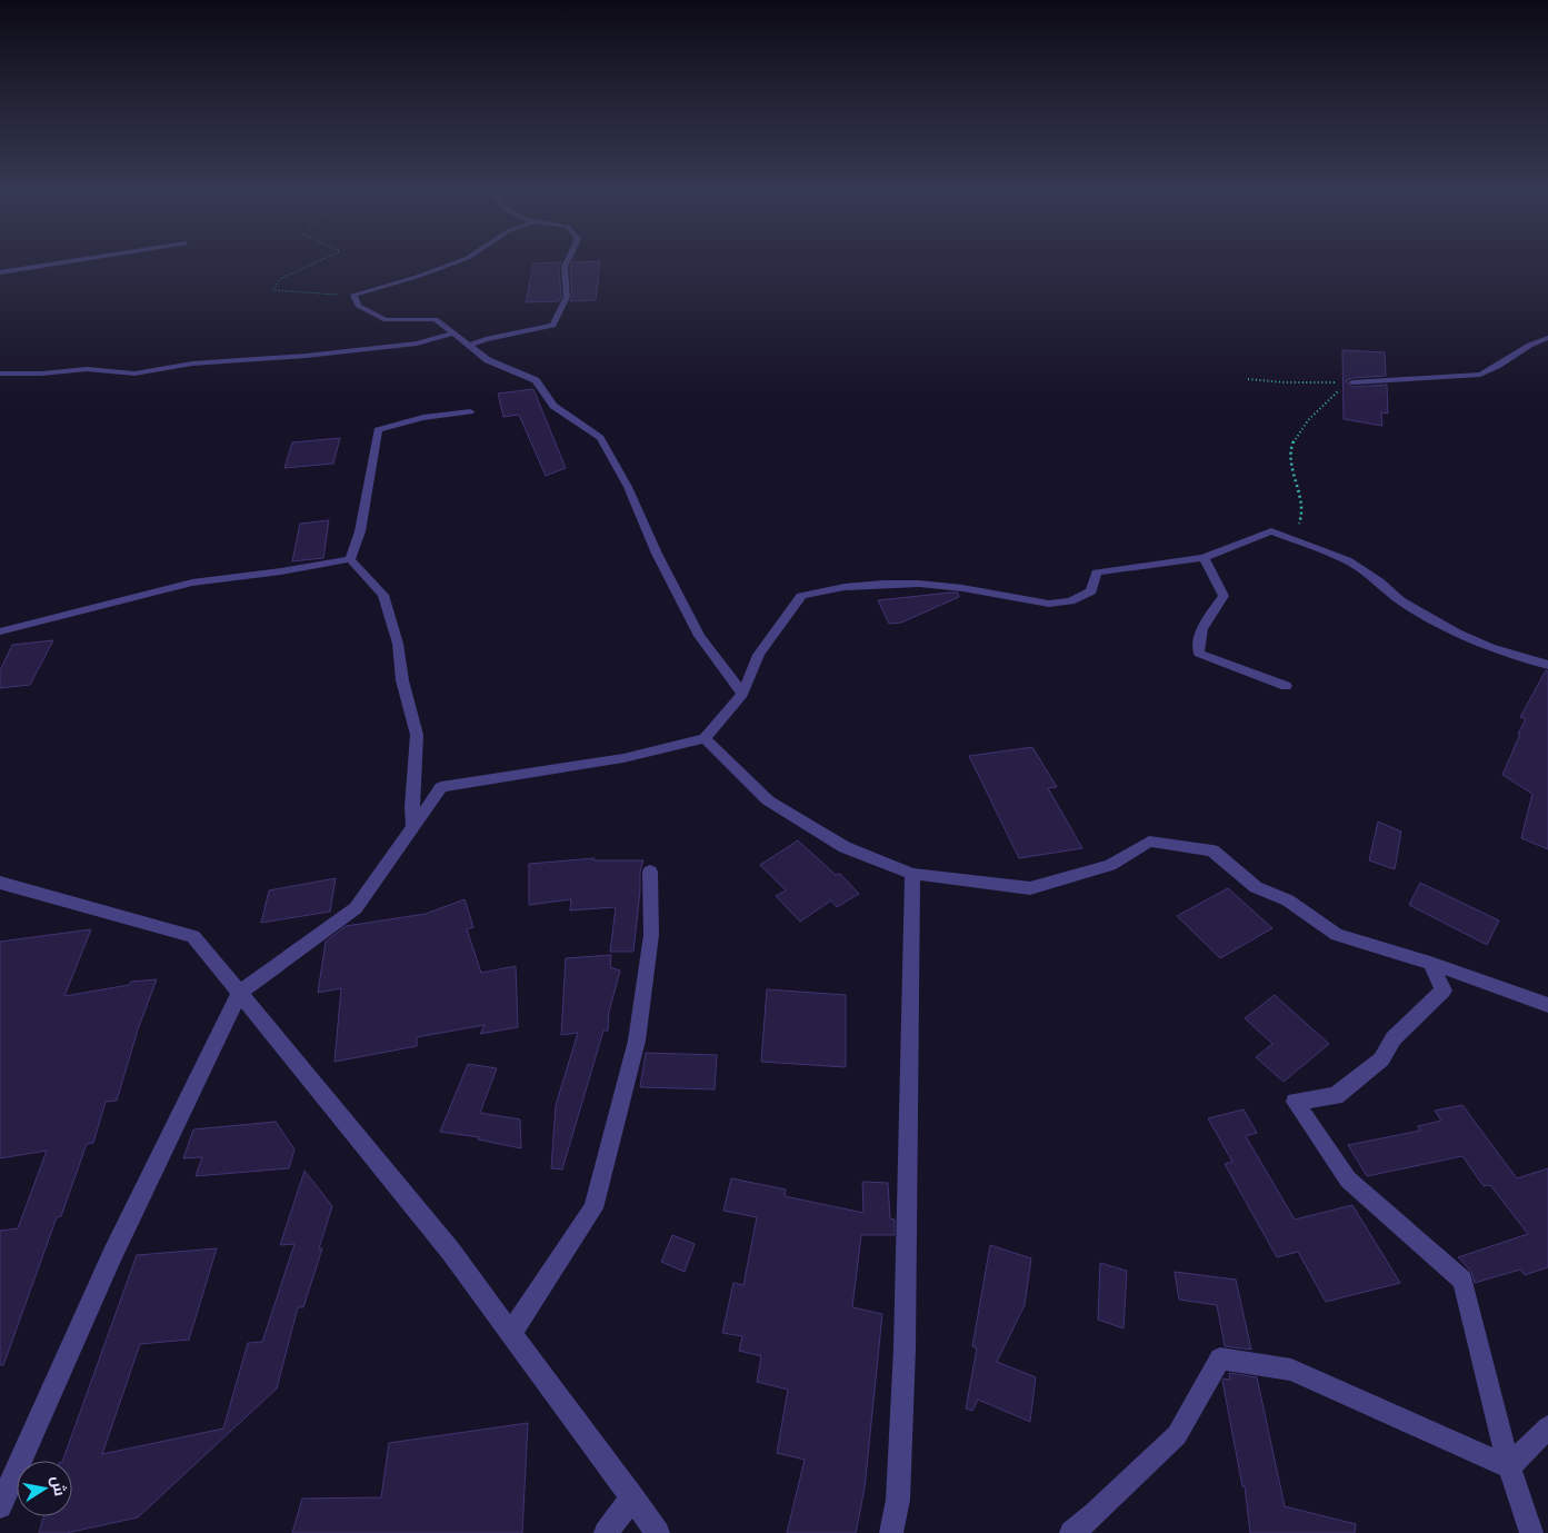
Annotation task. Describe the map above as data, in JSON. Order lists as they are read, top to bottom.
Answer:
{
  "north": "right"
}
